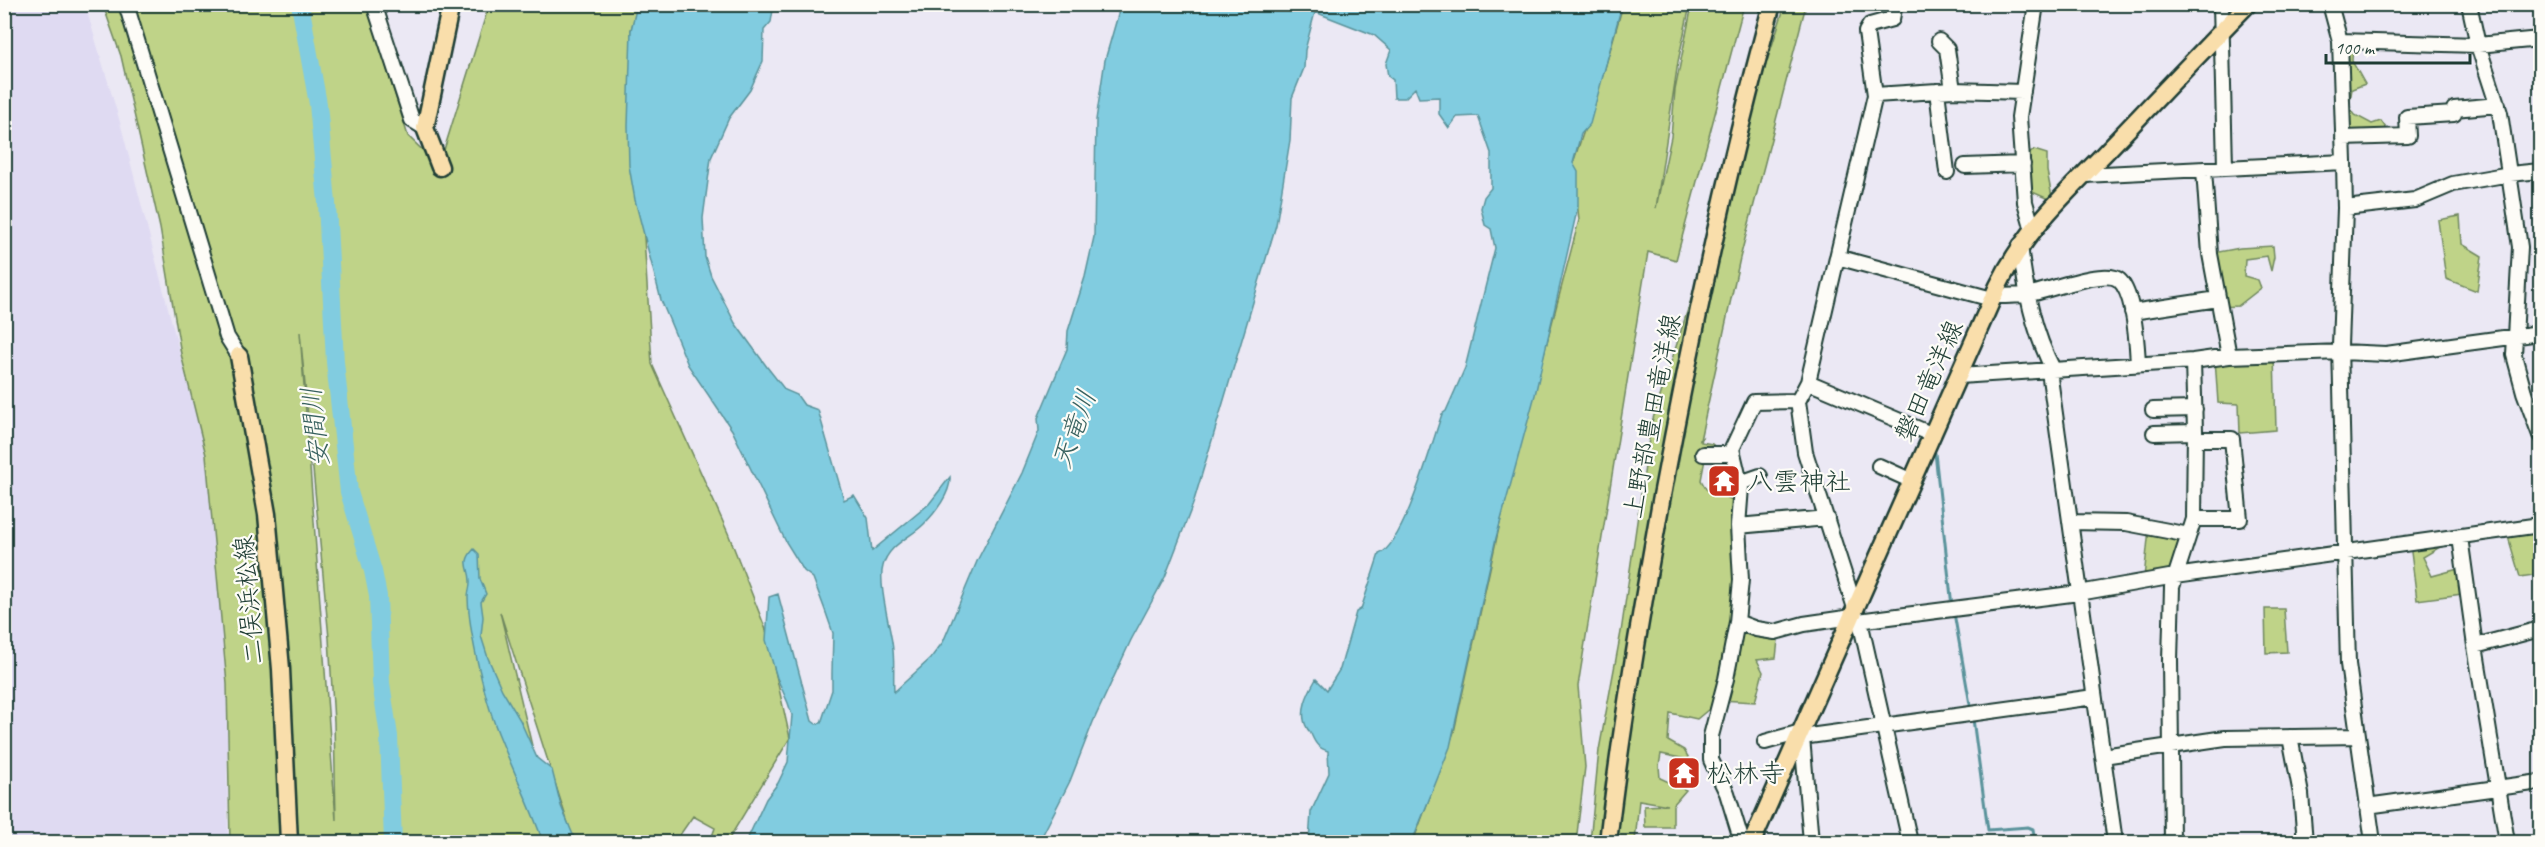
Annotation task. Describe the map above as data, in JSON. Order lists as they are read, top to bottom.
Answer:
{
  "streets": {
    "main road": ["磐田竜洋線", "上野部豊田竜洋線", "二俣浜松線"]
  },
  "water": ["安間川", "天竜川"],
  "places": {
    "temple": ["八雲神社", "松林寺"]
  },
  "scale_bar": "100 m"
}
